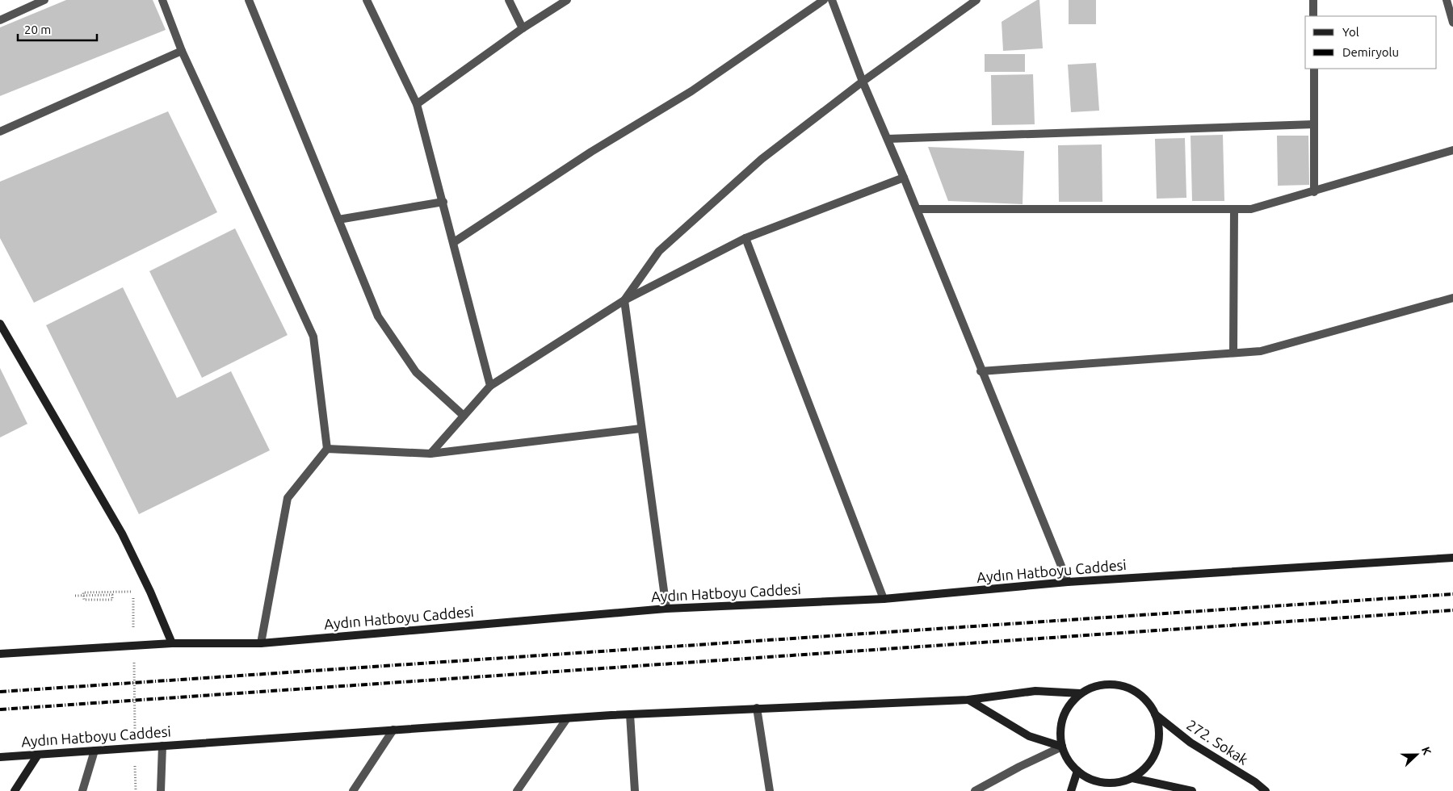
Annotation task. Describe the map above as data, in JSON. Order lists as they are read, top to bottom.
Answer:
{
  "streets": {
    "street": ["Aydın Hatboyu Caddesi", "272. Sokak"]
  },
  "crossings": [
    ["Aydın Hatboyu Caddesi", "272. Sokak"]
  ],
  "legend": ["Yol", "Demiryolu"],
  "scale_bar": "20 m",
  "north": "right"
}
